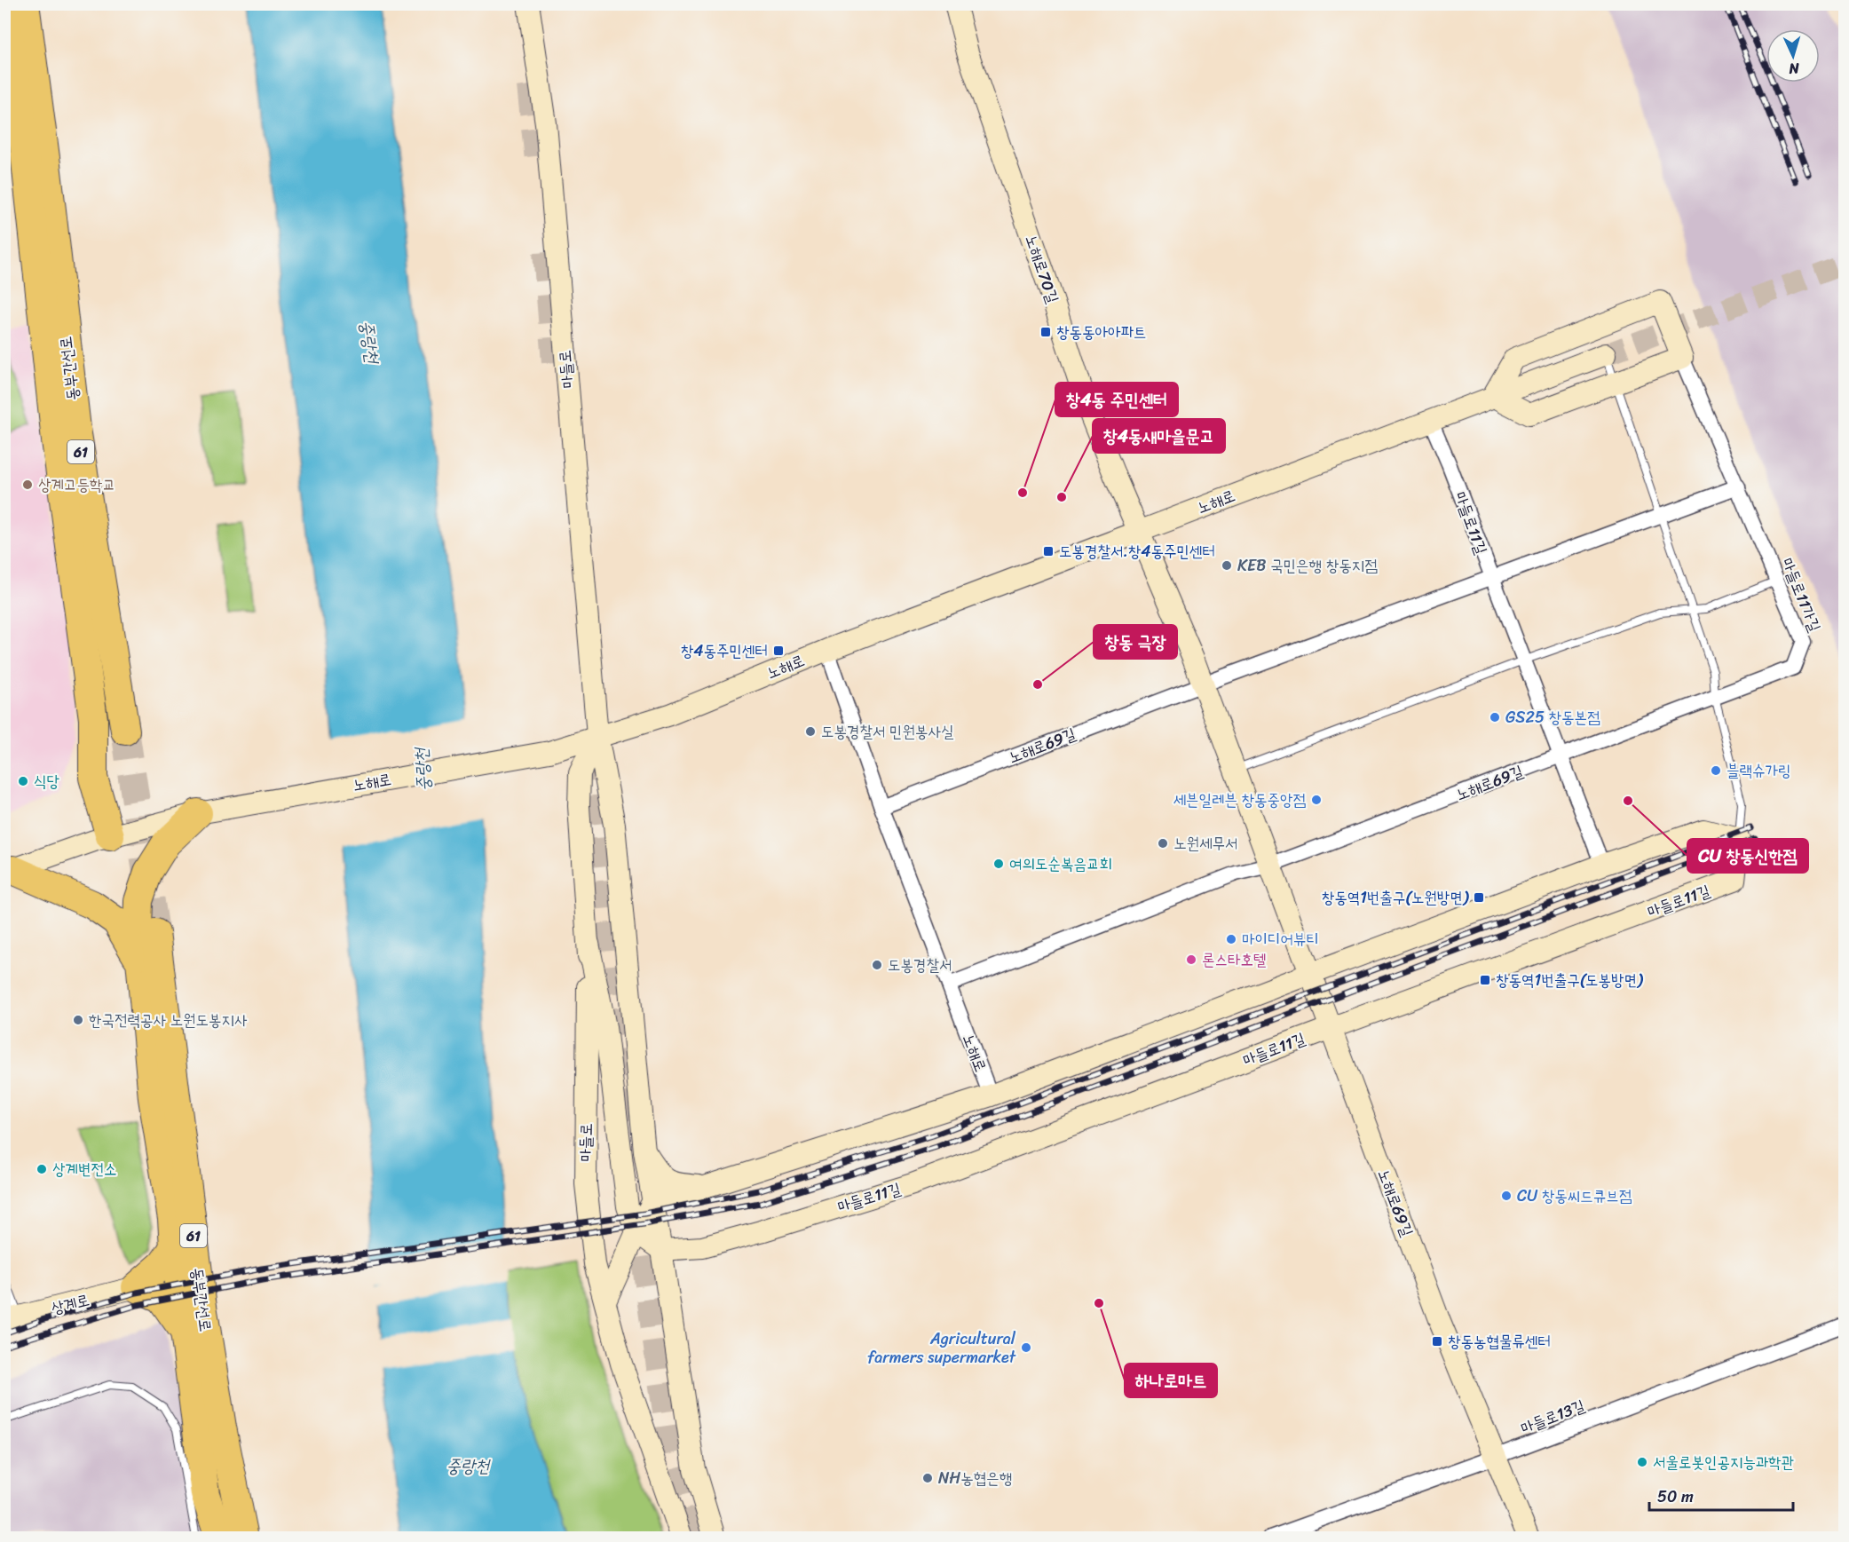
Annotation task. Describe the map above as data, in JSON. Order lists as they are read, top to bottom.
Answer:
{
  "streets": {
    "highway": ["동부간선로", "61"],
    "main road": [
      "노해로70길",
      "마들로",
      "노해로",
      "마들로11길",
      "노해로69길",
      "상계로"
    ],
    "street": ["마들로11가길", "마들로13길"]
  },
  "crossings": [
    ["노해로70길", "노해로"],
    ["노해로70길", "노해로69길"],
    ["마들로", "노해로"],
    ["마들로", "마들로11길"],
    ["노해로", "마들로11길"],
    ["노해로", "노해로69길"],
    ["마들로11길", "마들로11가길"],
    ["마들로11길", "노해로69길"],
    ["마들로11가길", "노해로69길"],
    ["노해로69길", "마들로13길"]
  ],
  "water": ["중랑천"],
  "places": {
    "transit": [
      "창동동아아파트",
      "도봉경찰서.창4동주민센터",
      "창4동주민센터",
      "창동역1번출구(노원방면)",
      "창동역1번출구(도봉방면)",
      "창동농협물류센터"
    ],
    "other": [
      "상계고등학교",
      "창4동 주민센터",
      "창4동새마을문고",
      "KEB 국민은행 창동지점",
      "창동 극장",
      "GS25 창동본점",
      "도봉경찰서 민원봉사실",
      "블랙슈가링",
      "식당",
      "세븐일레븐 창동중앙점",
      "CU 창동신한점",
      "노원세무서",
      "여의도순복음교회",
      "마이디어뷰티",
      "론스타호텔",
      "도봉경찰서",
      "한국전력공사 노원도봉지사",
      "상계변전소",
      "CU 창동씨드큐브점",
      "하나로마트",
      "Agricultural farmers supermarket",
      "서울로봇인공지능과학관",
      "NH농협은행"
    ]
  },
  "scale_bar": "50 m",
  "north": "bottom"
}
